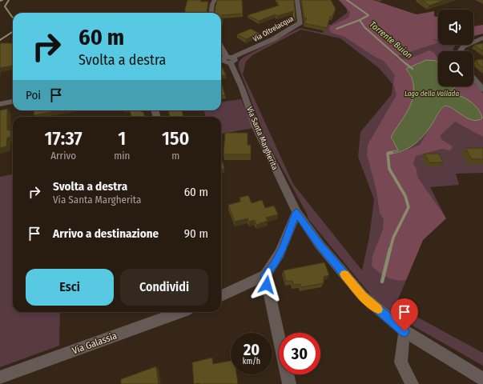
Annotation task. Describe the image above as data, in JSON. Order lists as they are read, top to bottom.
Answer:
{
  "streets": {
    "street": ["Via Oltrelacqua", "Via Santa Margherita", "Via Galassia"]
  },
  "crossings": [
    ["Via Oltrelacqua", "Via Santa Margherita"]
  ],
  "water": ["Torrente Buion", "Lago della Vallada"],
  "page": {
    "turn": ["60 m", "Svolta a destra"],
    "then": "Poi",
    "eta": [
      "17:37",
      "Arrivo",
      "1",
      "min",
      "150",
      "m"
    ],
    "list": [
      {
        "name": "Svolta a destra",
        "note": "Via Santa Margherita",
        "value": "60 m"
      },
      {
        "name": "Arrivo a destinazione",
        "value": "90 m"
      }
    ],
    "buttons": ["Esci", "Condividi"],
    "speed": "20 km/h",
    "limit": "30"
  }
}
